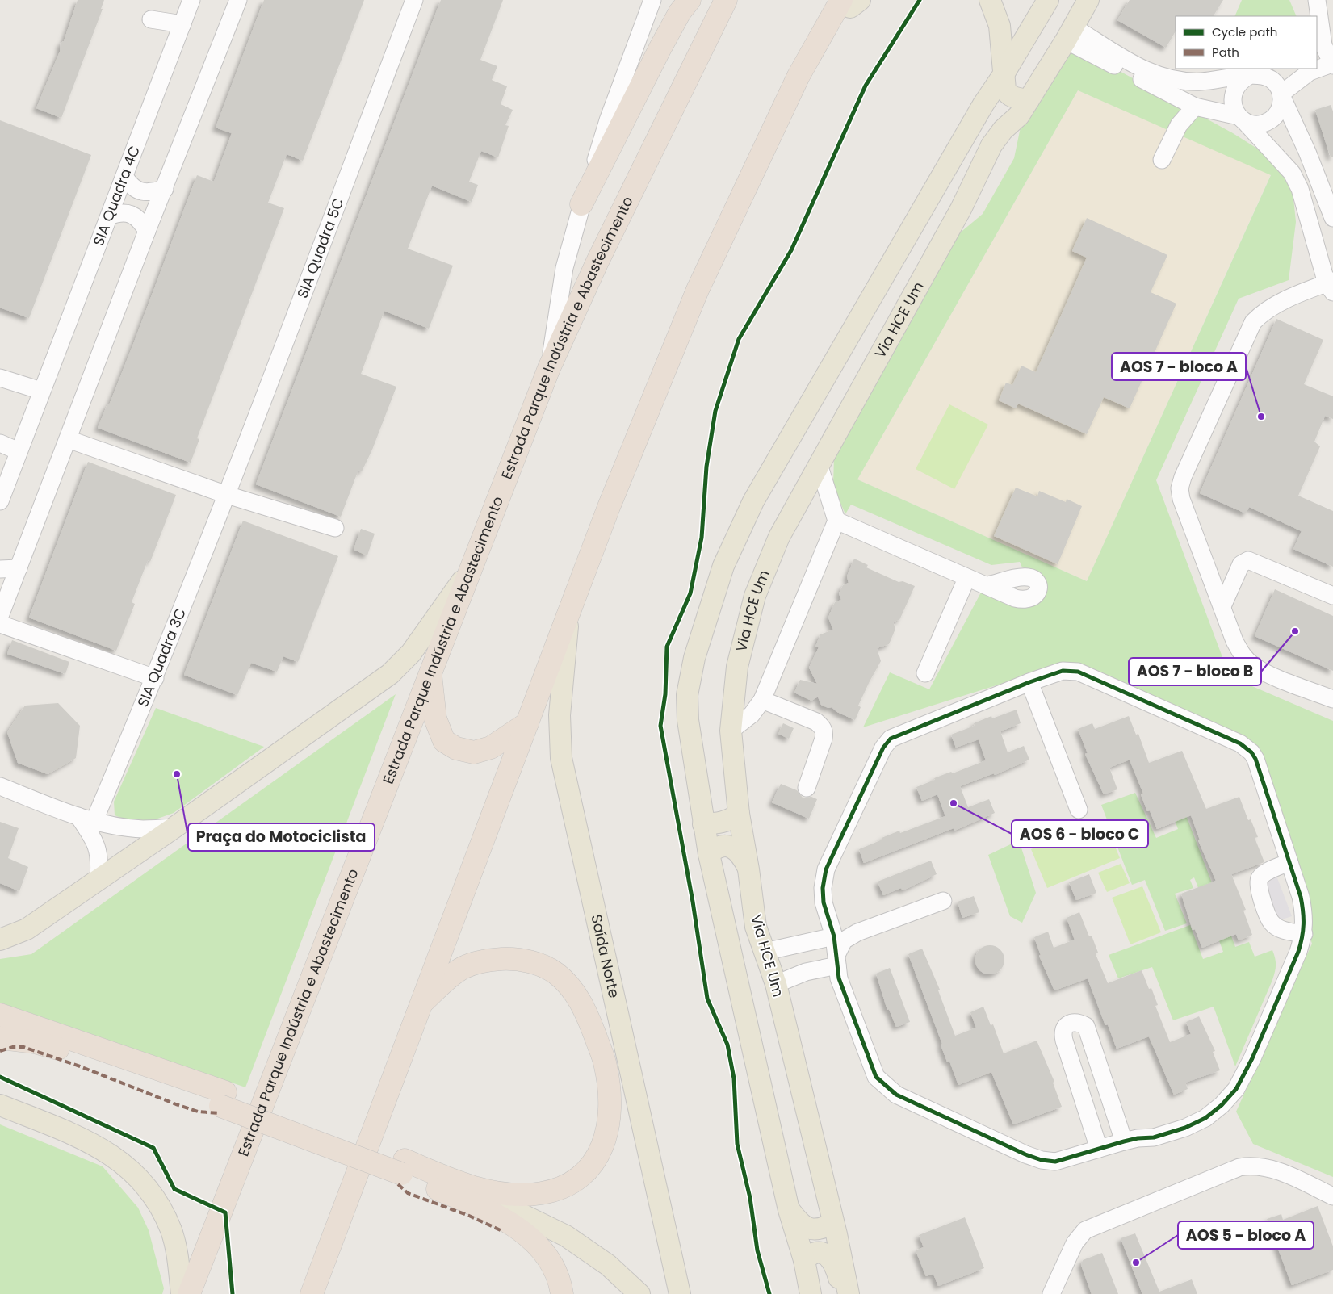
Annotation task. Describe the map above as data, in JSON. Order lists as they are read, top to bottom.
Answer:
{
  "streets": {
    "highway": ["Estrada Parque Indústria e Abastecimento"],
    "main road": ["Via HCE Um", "Saída Norte"],
    "street": ["SIA Quadra 4C", "SIA Quadra 5C", "SIA Quadra 3C"]
  },
  "crossings": [
    ["SIA Quadra 5C", "SIA Quadra 3C"]
  ],
  "places": [
    "AOS 7 - bloco A",
    "AOS 7 - bloco B",
    "Praça do Motociclista",
    "AOS 6 - bloco C",
    "AOS 5 - bloco A"
  ],
  "legend": ["Cycle path", "Path"]
}
